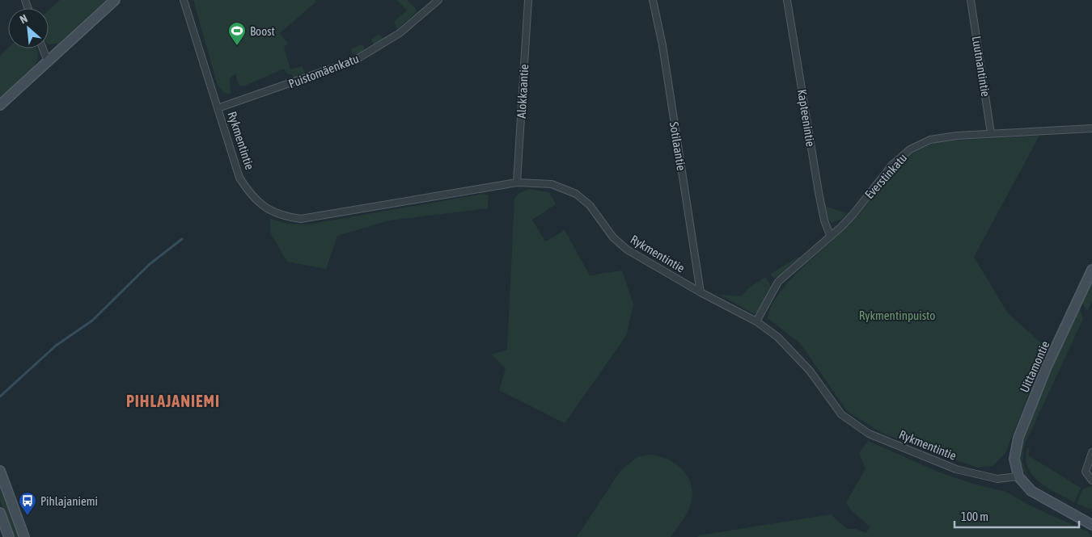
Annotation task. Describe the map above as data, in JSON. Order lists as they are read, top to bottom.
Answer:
{
  "streets": {
    "street": [
      "Luutnantintie",
      "Puistomäenkatu",
      "Alokkaantie",
      "Kapteenintie",
      "Rykmentintie",
      "Sotilaantie",
      "Everstinkatu",
      "Uittamontie"
    ]
  },
  "crossings": [
    ["Luutnantintie", "Everstinkatu"],
    ["Puistomäenkatu", "Rykmentintie"],
    ["Alokkaantie", "Rykmentintie"],
    ["Kapteenintie", "Everstinkatu"],
    ["Rykmentintie", "Sotilaantie"],
    ["Rykmentintie", "Everstinkatu"],
    ["Rykmentintie", "Uittamontie"]
  ],
  "districts": ["PIHLAJANIEMI"],
  "parks": ["Rykmentinpuisto"],
  "places": {
    "sports": ["Boost"],
    "bus stop": ["Pihlajaniemi"]
  },
  "scale_bar": "100 m",
  "north": "top left"
}
